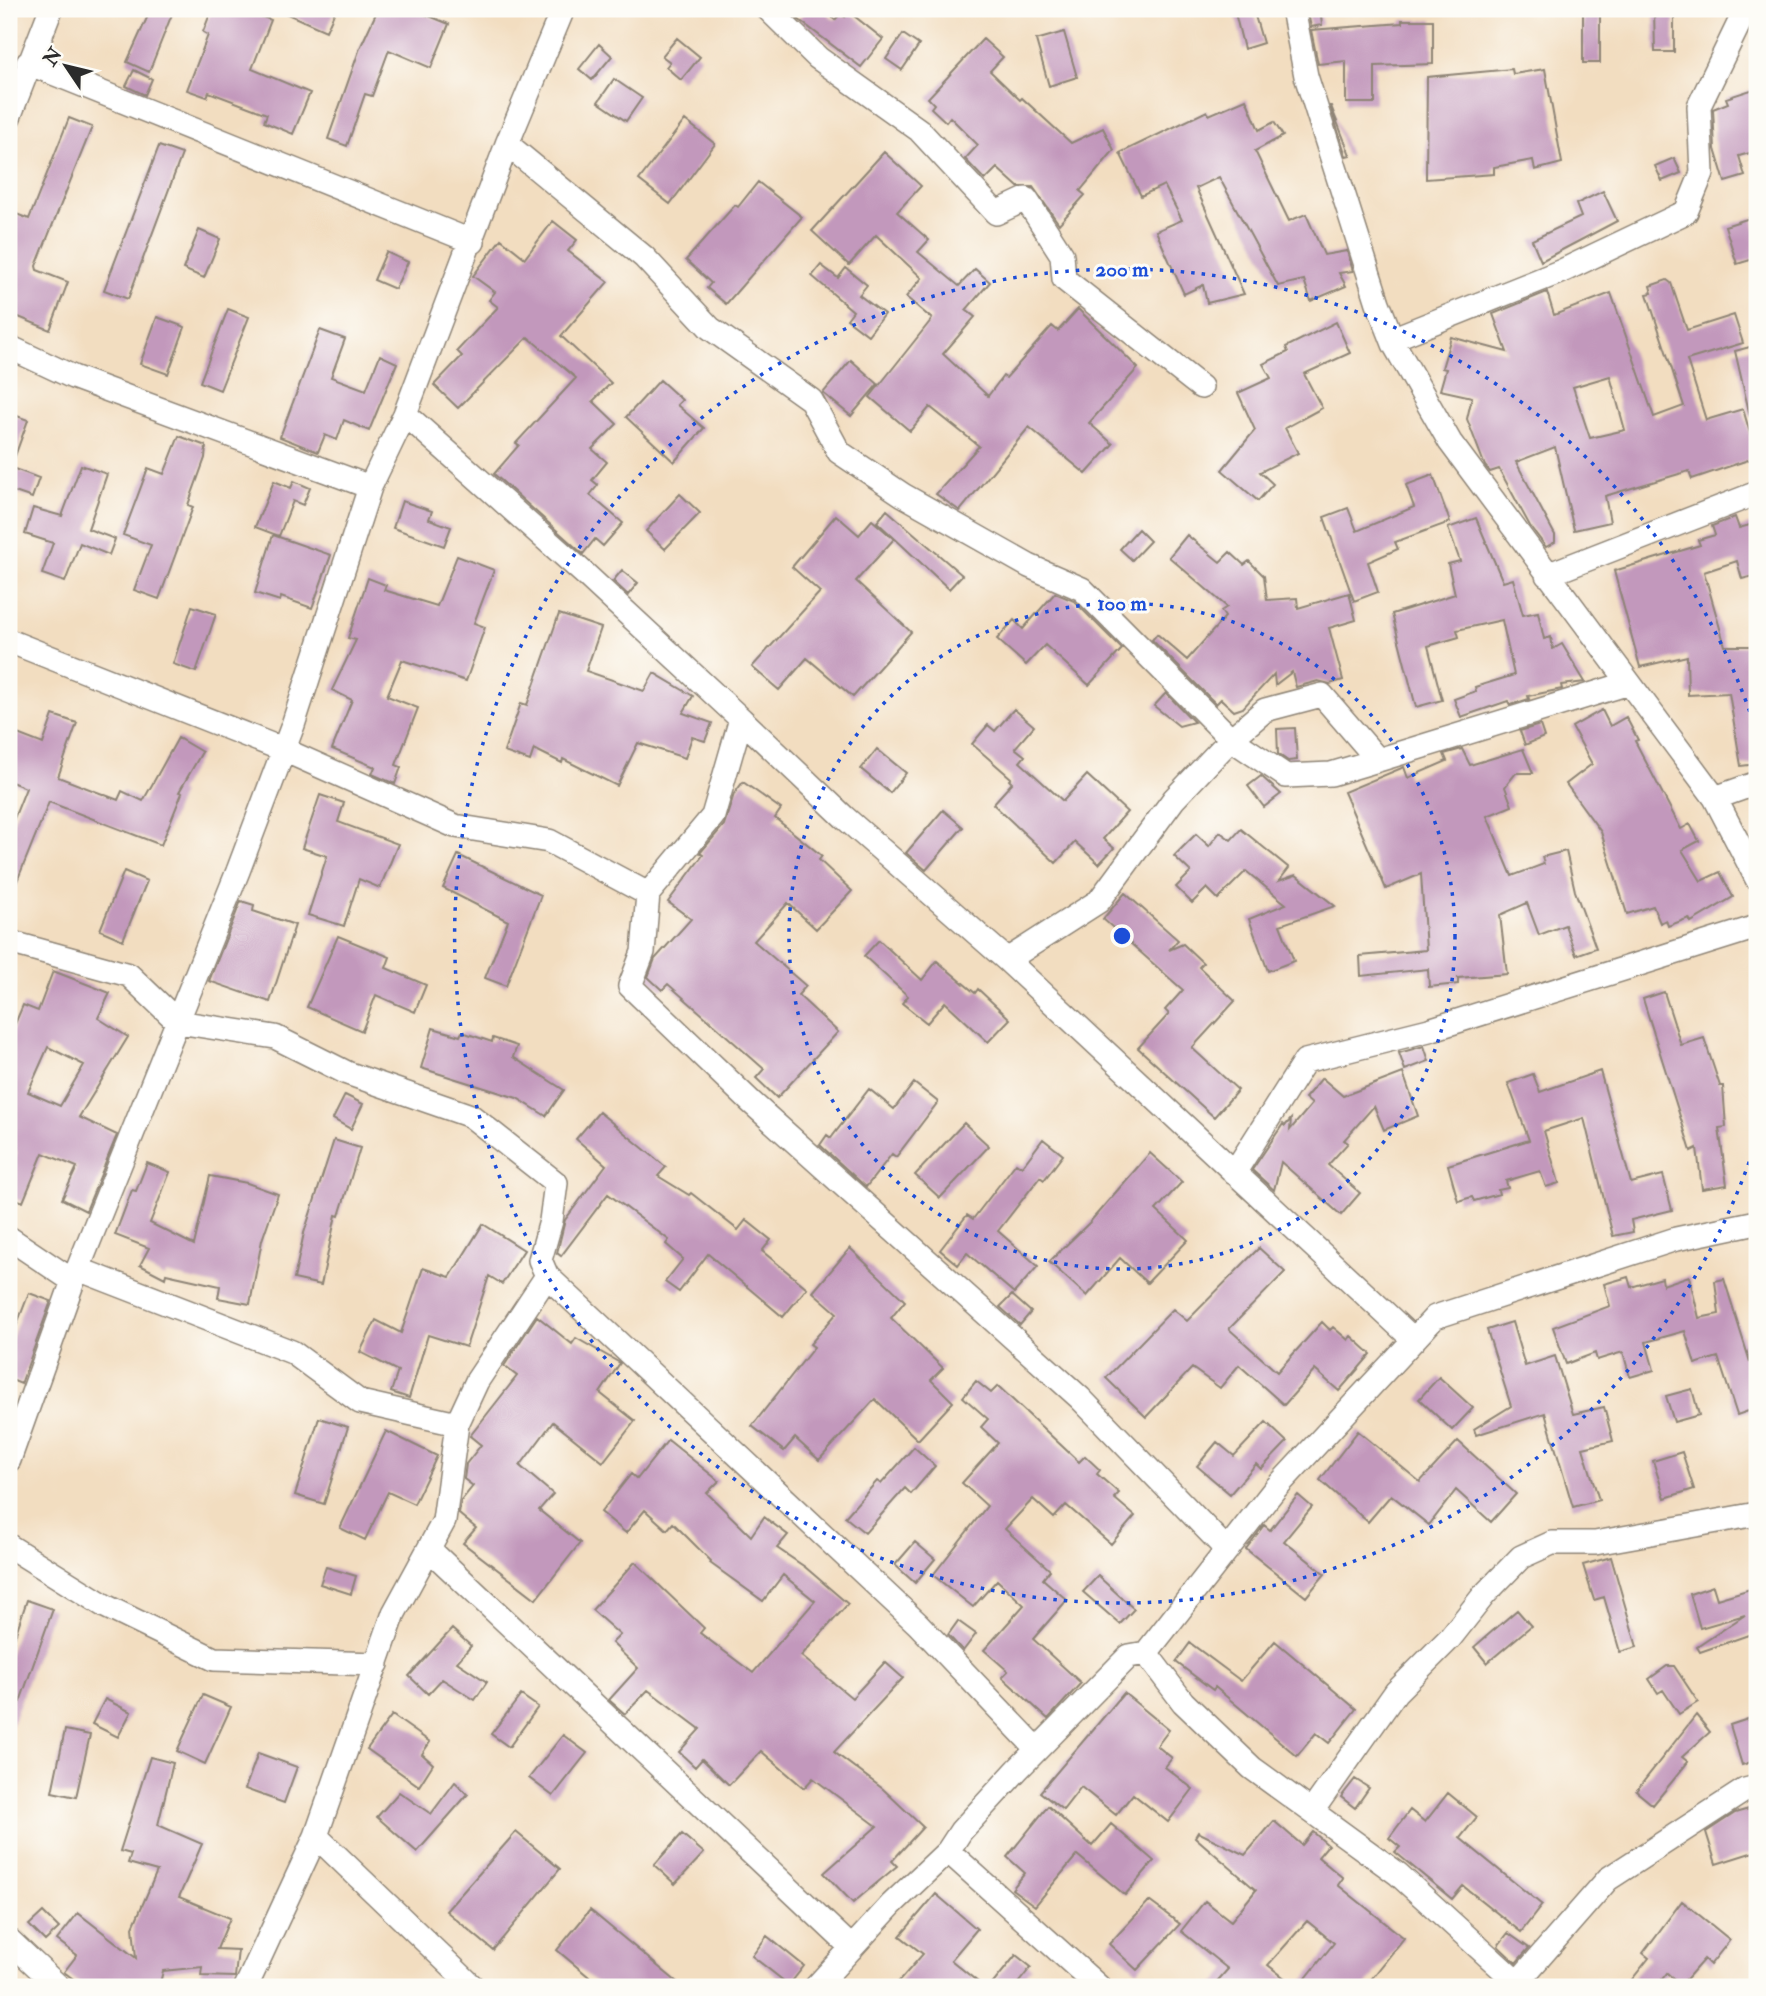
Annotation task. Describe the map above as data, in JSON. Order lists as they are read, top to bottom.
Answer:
{
  "north": "top left",
  "rings": ["200 m", "100 m"]
}
